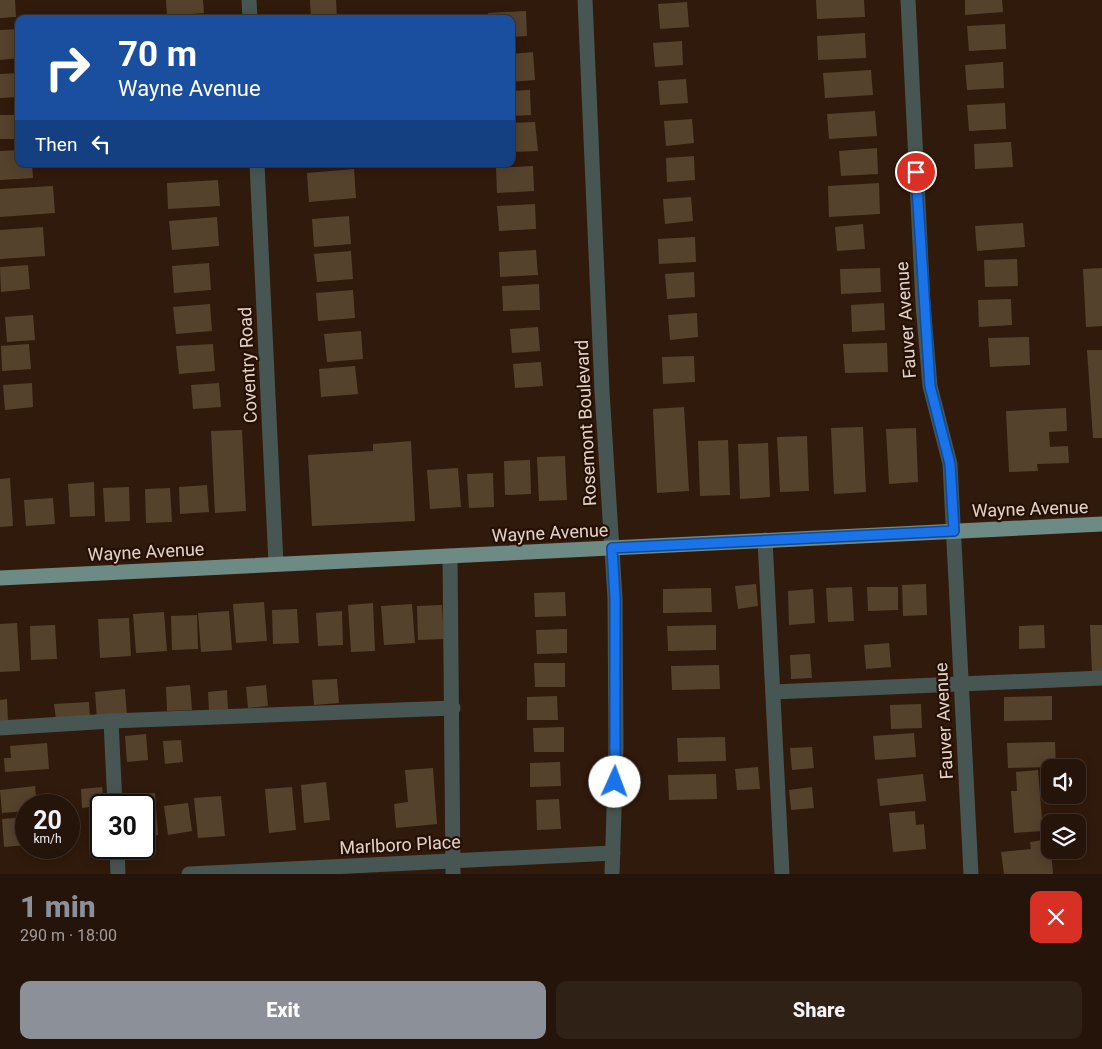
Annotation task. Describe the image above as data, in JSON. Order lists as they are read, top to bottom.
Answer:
{
  "streets": {
    "main road": ["Wayne Avenue"],
    "street": [
      "Fauver Avenue",
      "Coventry Road",
      "Rosemont Boulevard",
      "Marlboro Place"
    ]
  },
  "crossings": [
    ["Fauver Avenue", "Wayne Avenue"],
    ["Coventry Road", "Wayne Avenue"],
    ["Rosemont Boulevard", "Wayne Avenue"],
    ["Rosemont Boulevard", "Marlboro Place"]
  ],
  "page": {
    "turn": ["70 m", "Wayne Avenue"],
    "then": "Then",
    "speed": "20 km/h",
    "limit": "30",
    "heading": ["1 min", "290 m · 18:00"],
    "buttons": ["Exit", "Share"]
  }
}
